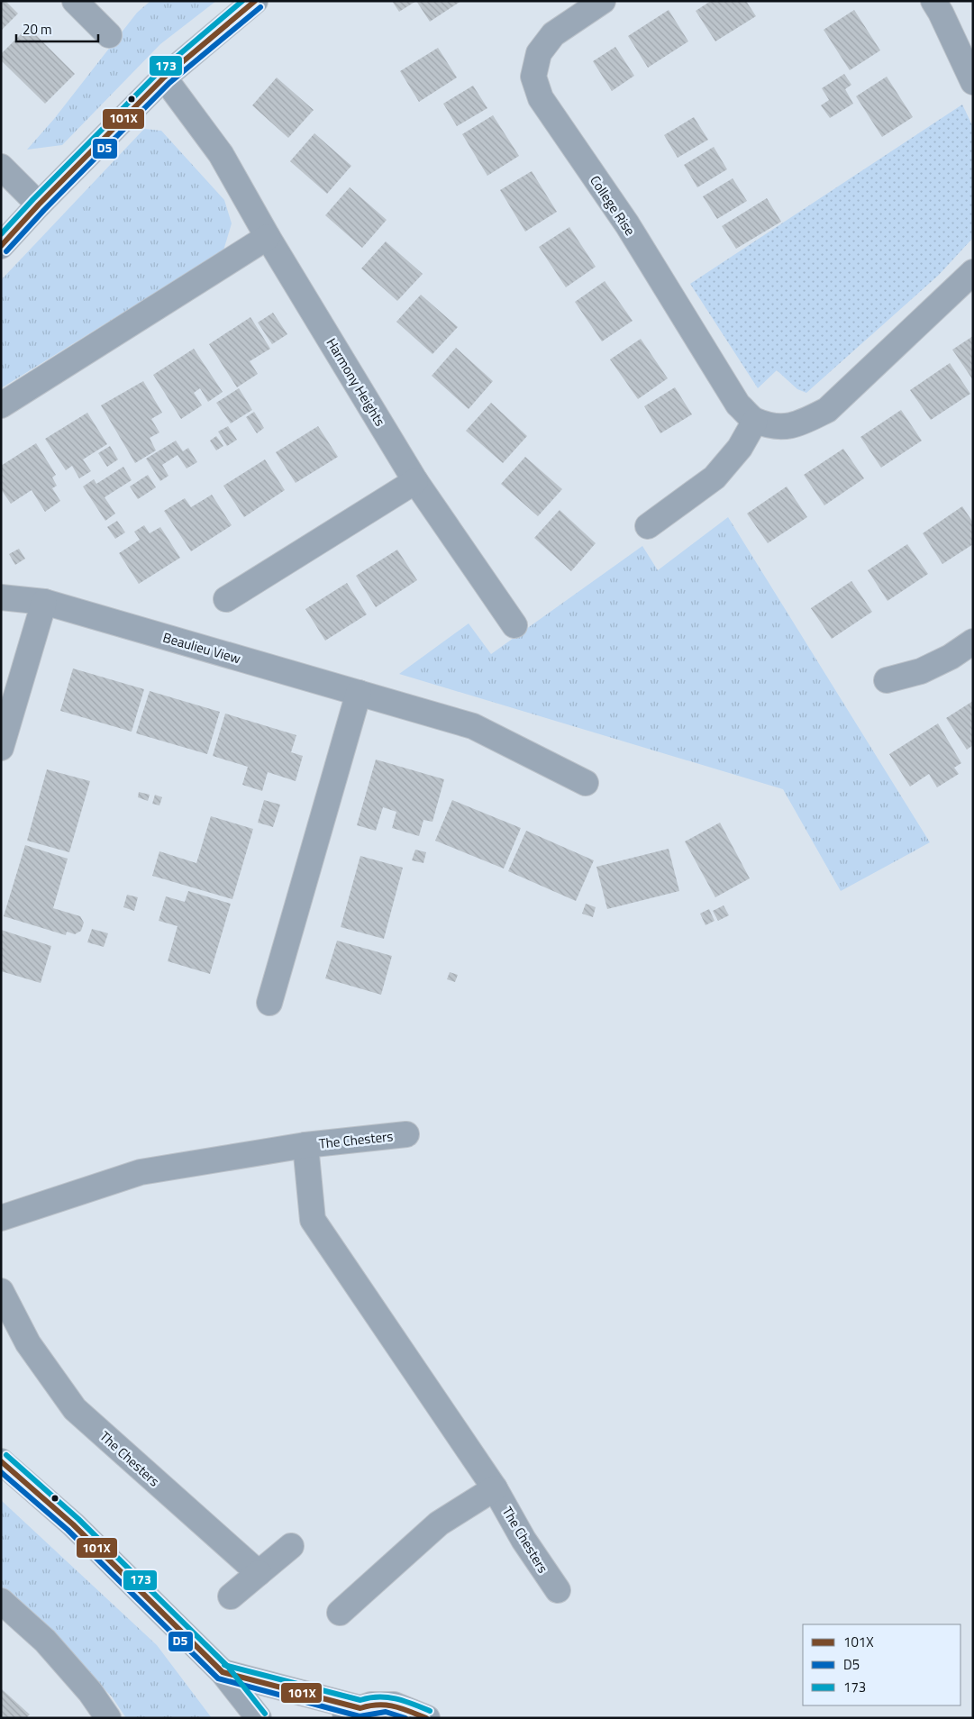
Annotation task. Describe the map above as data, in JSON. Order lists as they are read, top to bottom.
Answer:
{
  "streets": {
    "street": [
      "College Rise",
      "Harmony Heights",
      "Beaulieu View",
      "The Chesters"
    ]
  },
  "lines": ["transit line 101X", "transit line 173", "transit line D5"],
  "legend": ["101X", "D5", "173"],
  "scale_bar": "20 m"
}
